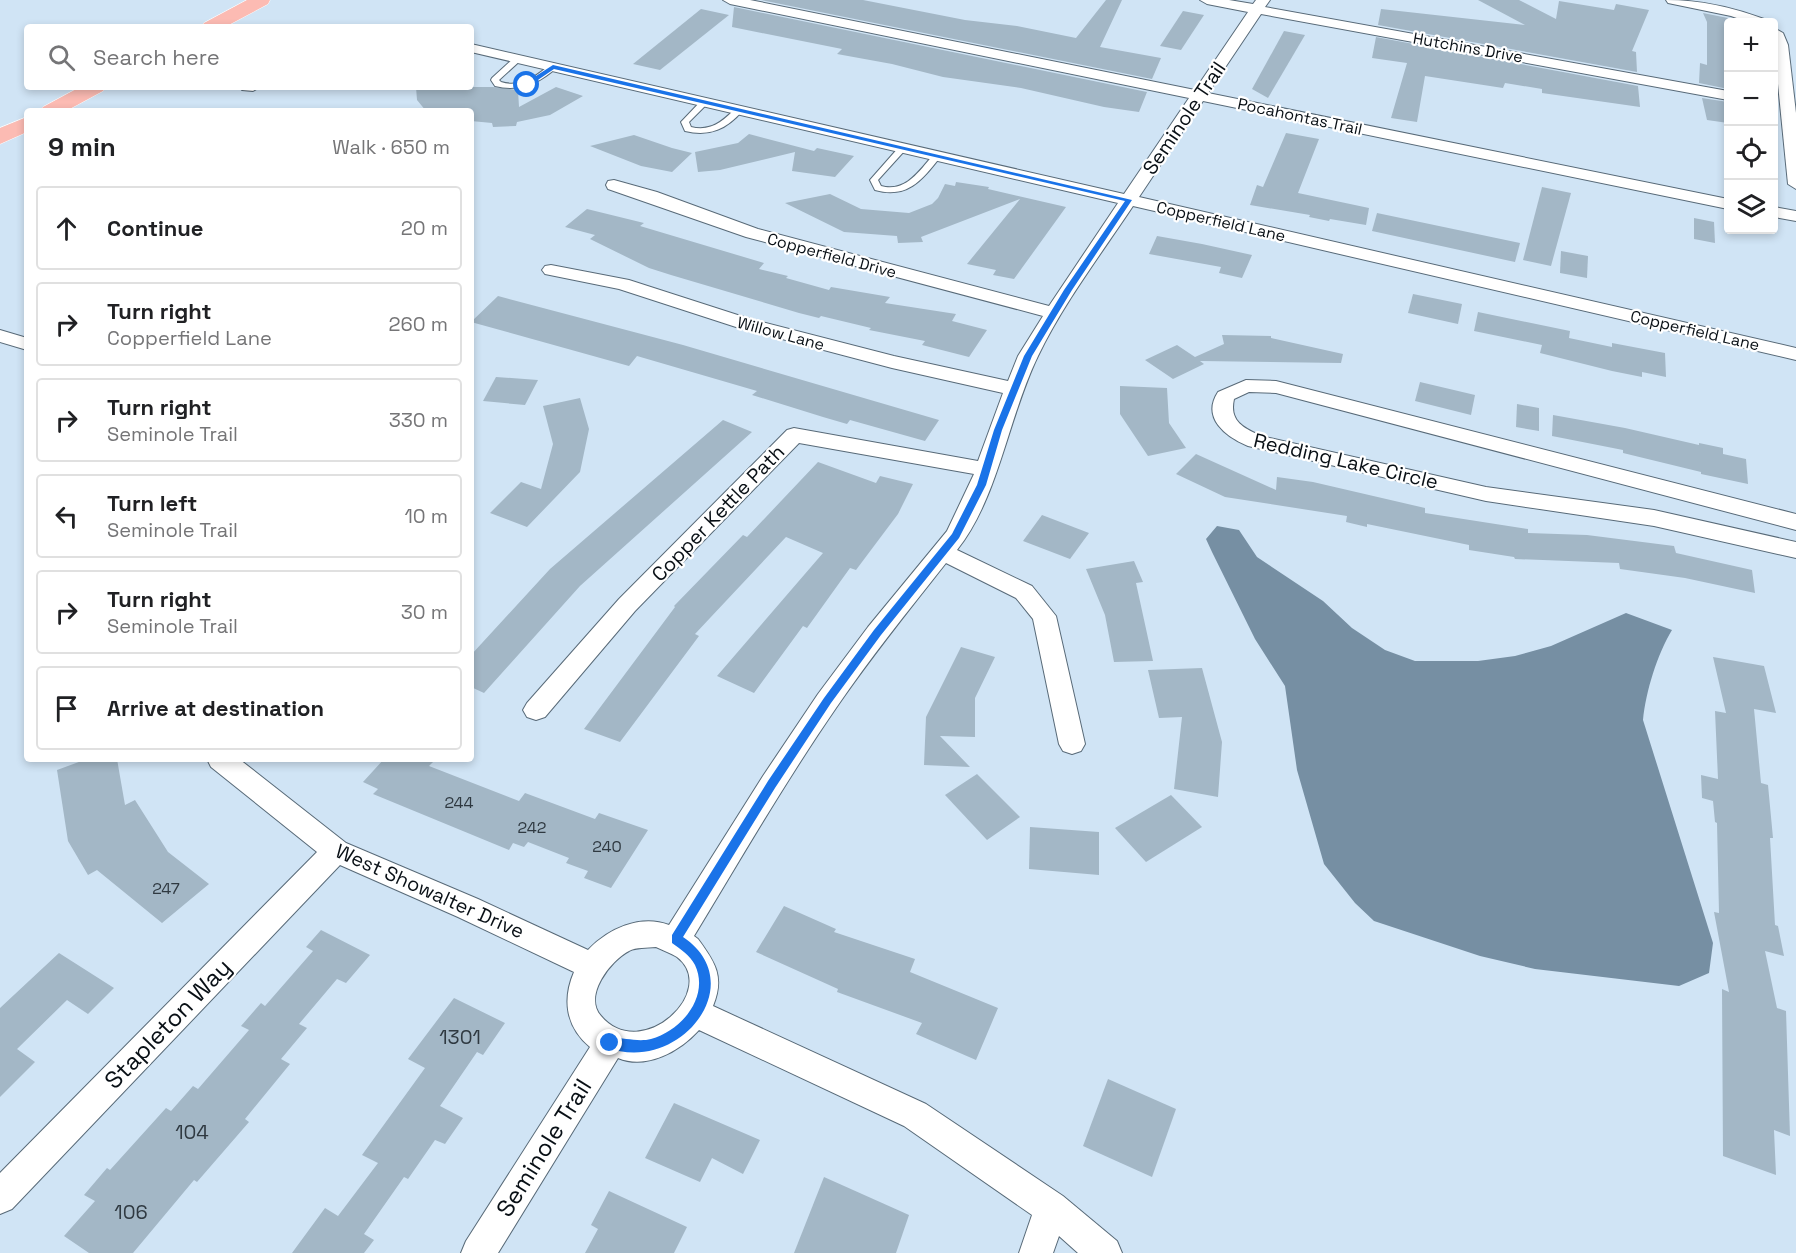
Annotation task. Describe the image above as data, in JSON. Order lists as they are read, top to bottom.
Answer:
{
  "streets": {
    "street": [
      "Hutchins Drive",
      "Pocahontas Trail",
      "Seminole Trail",
      "Copperfield Lane",
      "Copperfield Drive",
      "Willow Lane",
      "Redding Lake Circle",
      "Copper Kettle Path",
      "West Showalter Drive",
      "Stapleton Way"
    ]
  },
  "crossings": [
    ["Hutchins Drive", "Seminole Trail"],
    ["Pocahontas Trail", "Seminole Trail"],
    ["Seminole Trail", "Copperfield Lane"],
    ["Seminole Trail", "Copperfield Drive"],
    ["Seminole Trail", "Willow Lane"],
    ["Seminole Trail", "Copper Kettle Path"],
    ["Seminole Trail", "West Showalter Drive"],
    ["West Showalter Drive", "Stapleton Way"]
  ],
  "house_numbers": [
    "244",
    "242",
    "240",
    "247",
    "1301",
    "104",
    "106"
  ],
  "page": {
    "map_buttons": ["+", "−"],
    "search": "Search here",
    "heading": ["9 min", "Walk · 650 m"],
    "list": [
      ["Continue", "20 m"],
      ["Turn right", "Copperfield Lane", "260 m"],
      ["Turn right", "Seminole Trail", "330 m"],
      ["Turn left", "Seminole Trail", "10 m"],
      ["Turn right", "Seminole Trail", "30 m"],
      "Arrive at destination"
    ]
  }
}
